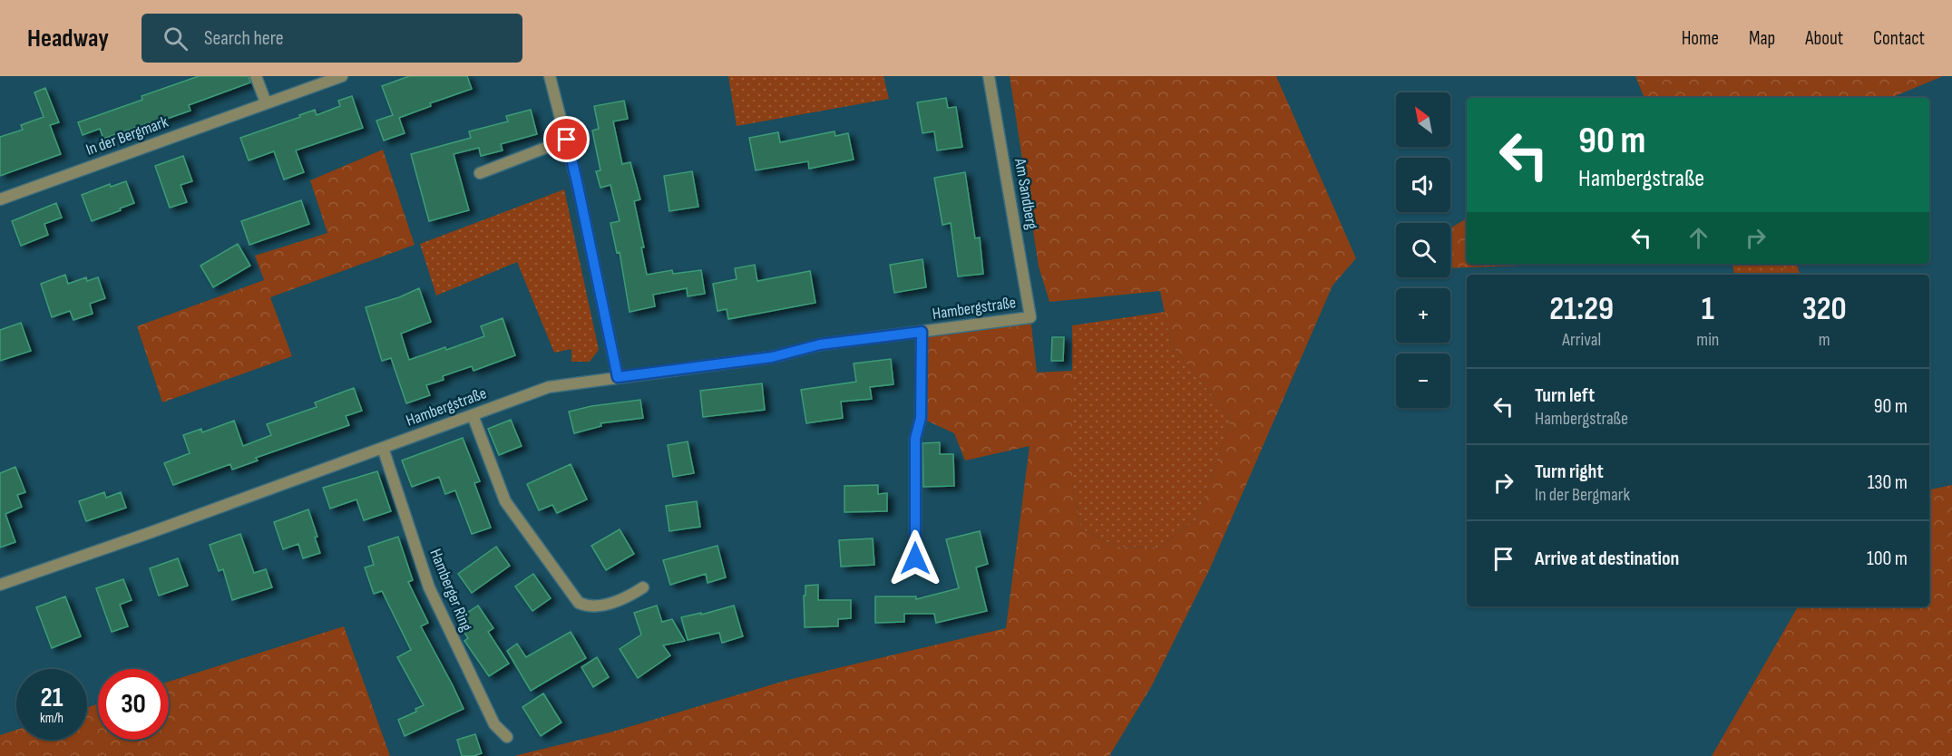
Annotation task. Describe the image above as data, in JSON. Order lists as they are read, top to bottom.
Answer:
{
  "streets": {
    "street": [
      "In der Bergmark",
      "Am Sandberg",
      "Hambergstraße",
      "Hamberger Ring"
    ]
  },
  "crossings": [
    ["Am Sandberg", "Hambergstraße"],
    ["Hambergstraße", "Hamberger Ring"]
  ],
  "north": "top left",
  "page": {
    "header": "Headway",
    "search": "Search here",
    "nav": [
      "Home",
      "Map",
      "About",
      "Contact"
    ],
    "map_buttons": ["+", "−"],
    "turn": ["90 m", "Hambergstraße"],
    "eta": [
      "21:29",
      "Arrival",
      "1",
      "min",
      "320",
      "m"
    ],
    "list": [
      {
        "name": "Turn left",
        "note": "Hambergstraße",
        "value": "90 m"
      },
      {
        "name": "Turn right",
        "note": "In der Bergmark",
        "value": "130 m"
      },
      {
        "name": "Arrive at destination",
        "value": "100 m"
      }
    ],
    "speed": "21 km/h",
    "limit": "30"
  }
}
